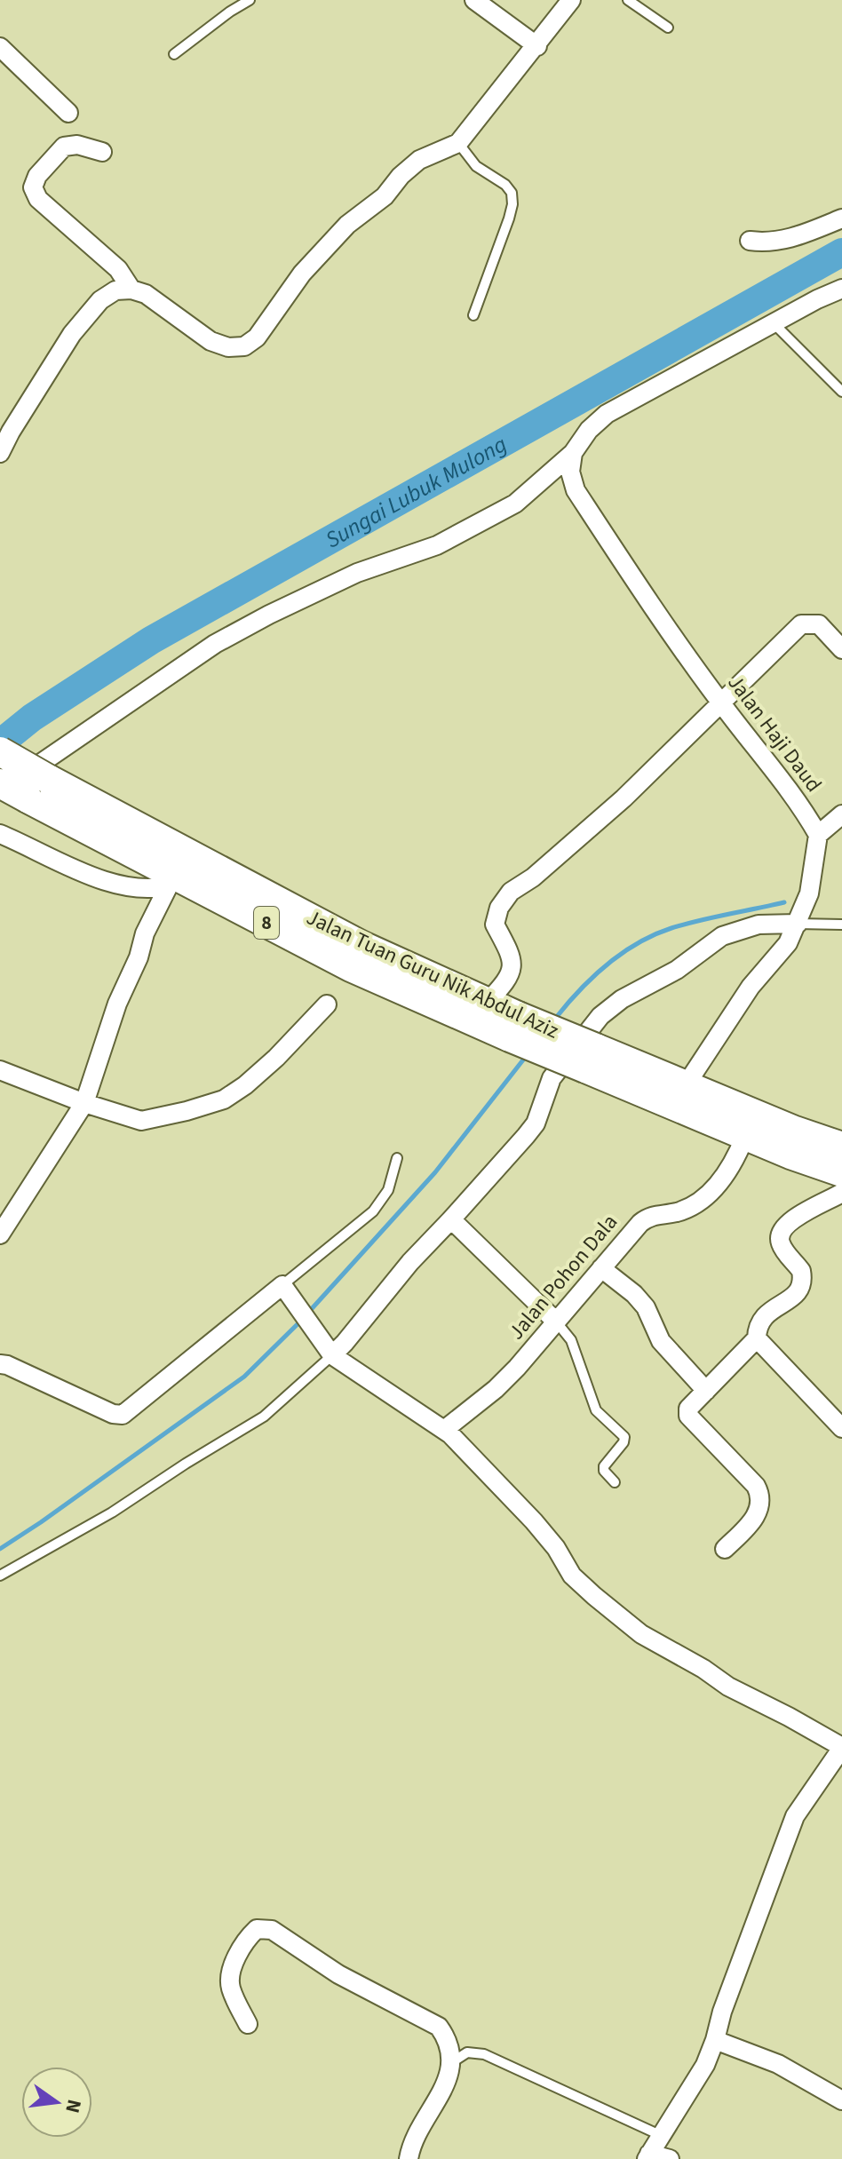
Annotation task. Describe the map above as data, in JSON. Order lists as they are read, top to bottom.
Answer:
{
  "streets": {
    "main road": ["8", "Jalan Tuan Guru Nik Abdul Aziz"],
    "street": ["Jalan Haji Daud", "Jalan Pohon Dala"]
  },
  "crossings": [
    ["Jalan Tuan Guru Nik Abdul Aziz", "Jalan Pohon Dala"]
  ],
  "water": ["Sungai Lubuk Mulong"],
  "north": "right"
}
